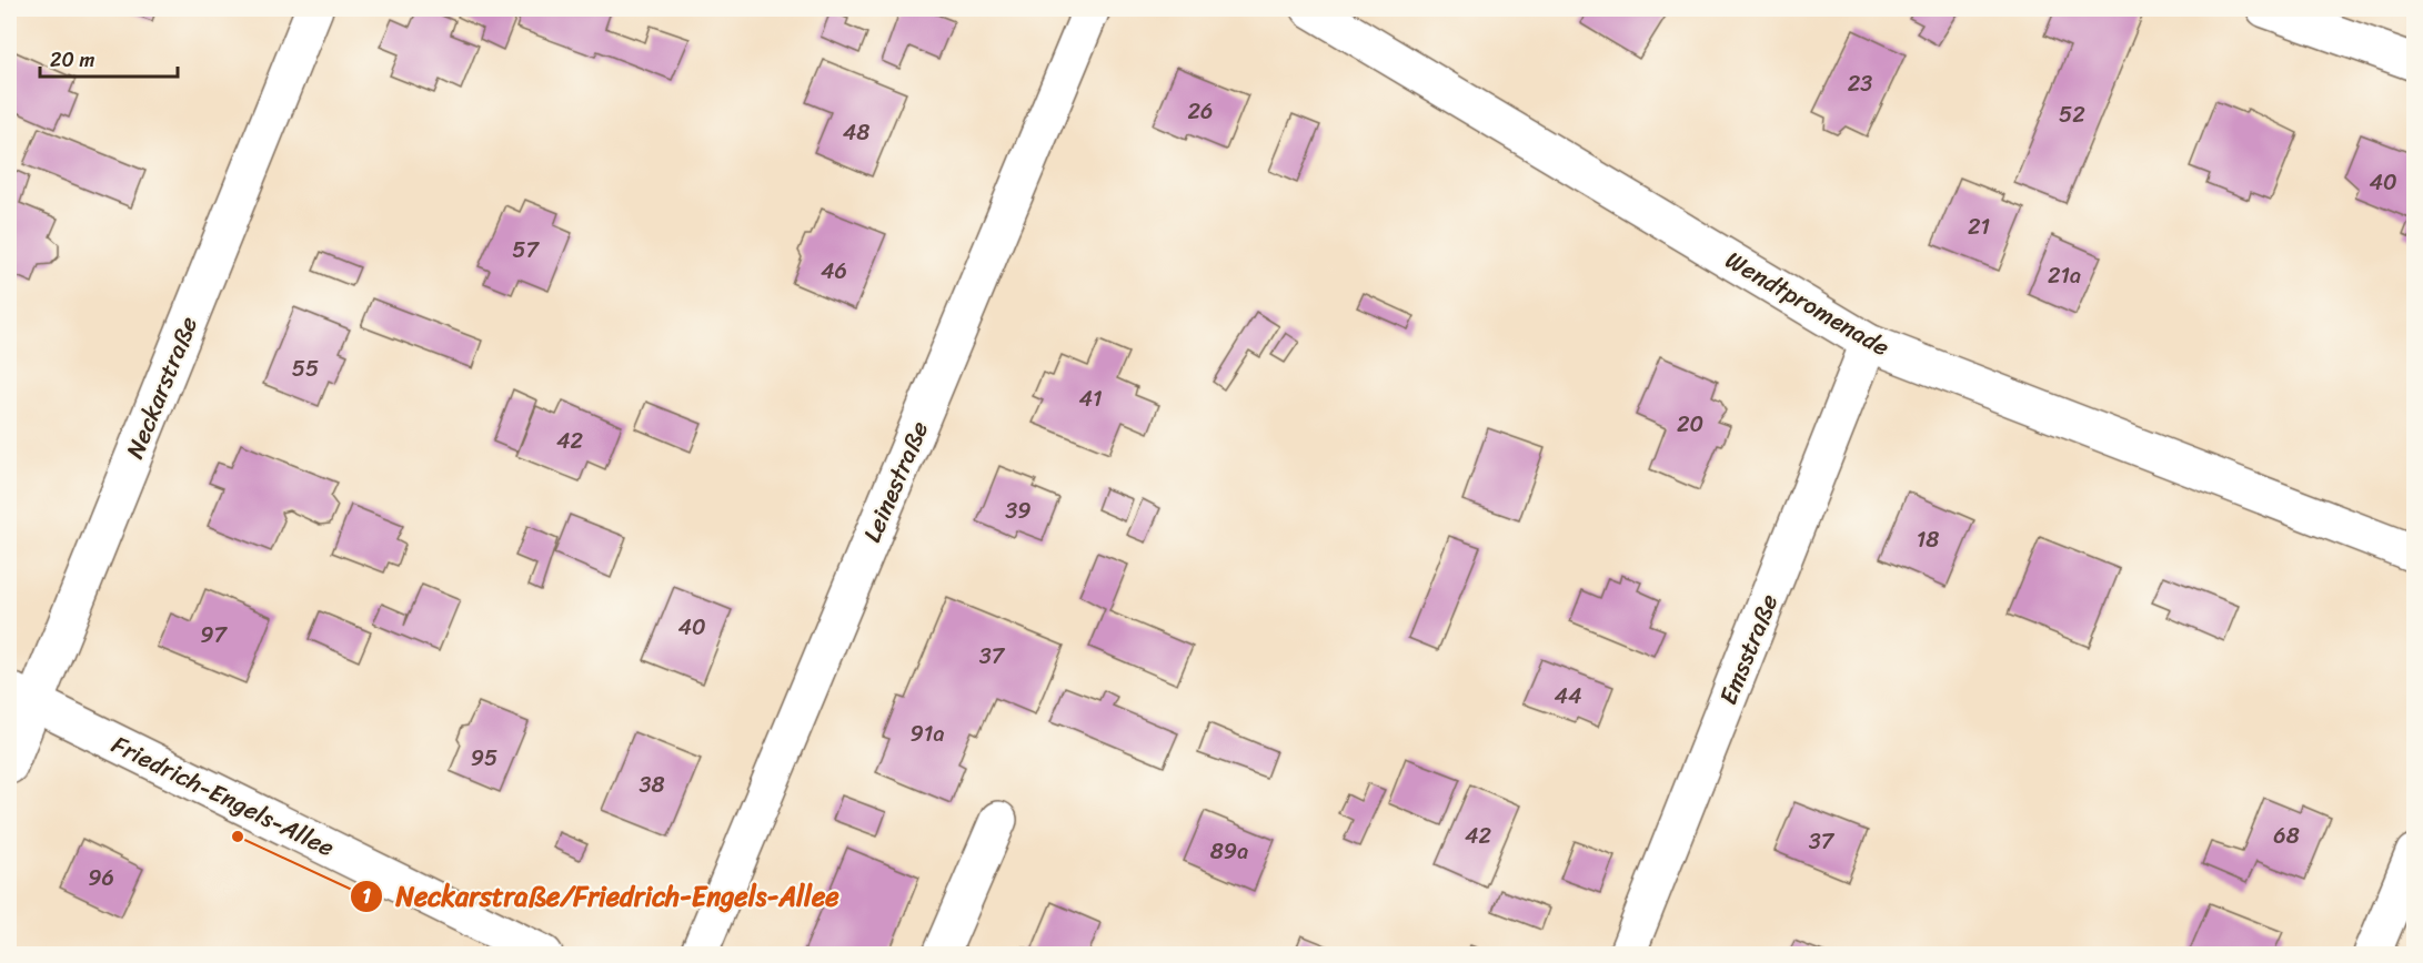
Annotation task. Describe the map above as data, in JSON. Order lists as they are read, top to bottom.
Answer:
{
  "streets": {
    "street": [
      "Wendtpromenade",
      "Neckarstraße",
      "Leinestraße",
      "Emsstraße",
      "Friedrich-Engels-Allee"
    ]
  },
  "crossings": [
    ["Wendtpromenade", "Emsstraße"],
    ["Neckarstraße", "Friedrich-Engels-Allee"]
  ],
  "places": ["Neckarstraße/Friedrich-Engels-Allee"],
  "house_numbers": [
    "23",
    "26",
    "52",
    "48",
    "40",
    "21",
    "57",
    "46",
    "21a",
    "55",
    "41",
    "20",
    "42",
    "39",
    "18",
    "40",
    "97",
    "37",
    "44",
    "91a",
    "95",
    "38",
    "42",
    "68",
    "37",
    "89a",
    "96"
  ],
  "scale_bar": "20 m"
}
